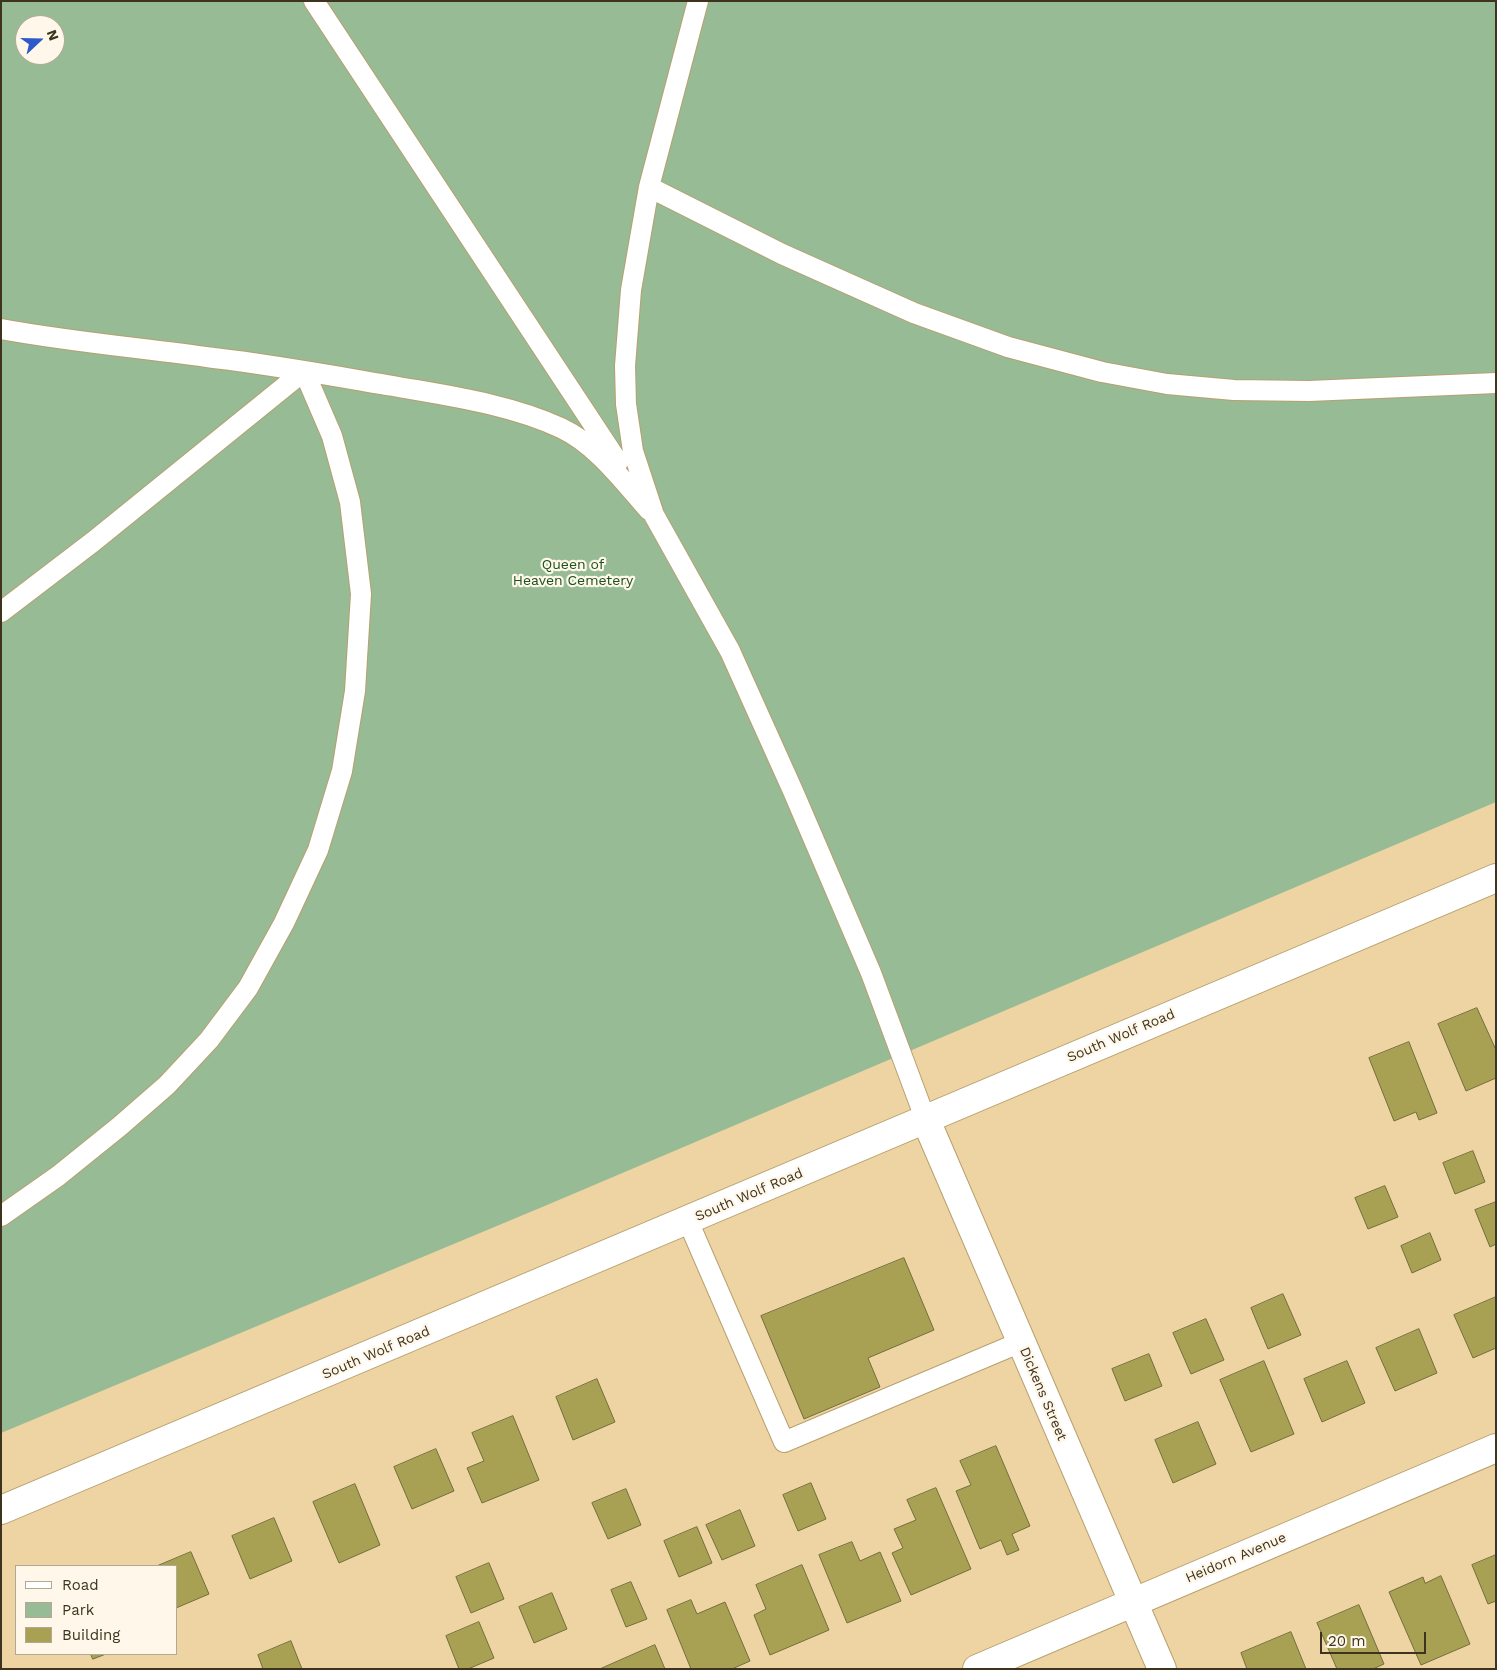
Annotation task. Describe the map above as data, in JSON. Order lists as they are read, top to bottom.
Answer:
{
  "streets": {
    "main road": ["South Wolf Road", "Dickens Street", "Heidorn Avenue"]
  },
  "crossings": [
    ["South Wolf Road", "Dickens Street"],
    ["Dickens Street", "Heidorn Avenue"]
  ],
  "parks": ["Queen of Heaven Cemetery"],
  "legend": ["Road", "Park", "Building"],
  "scale_bar": "20 m",
  "north": "right"
}
